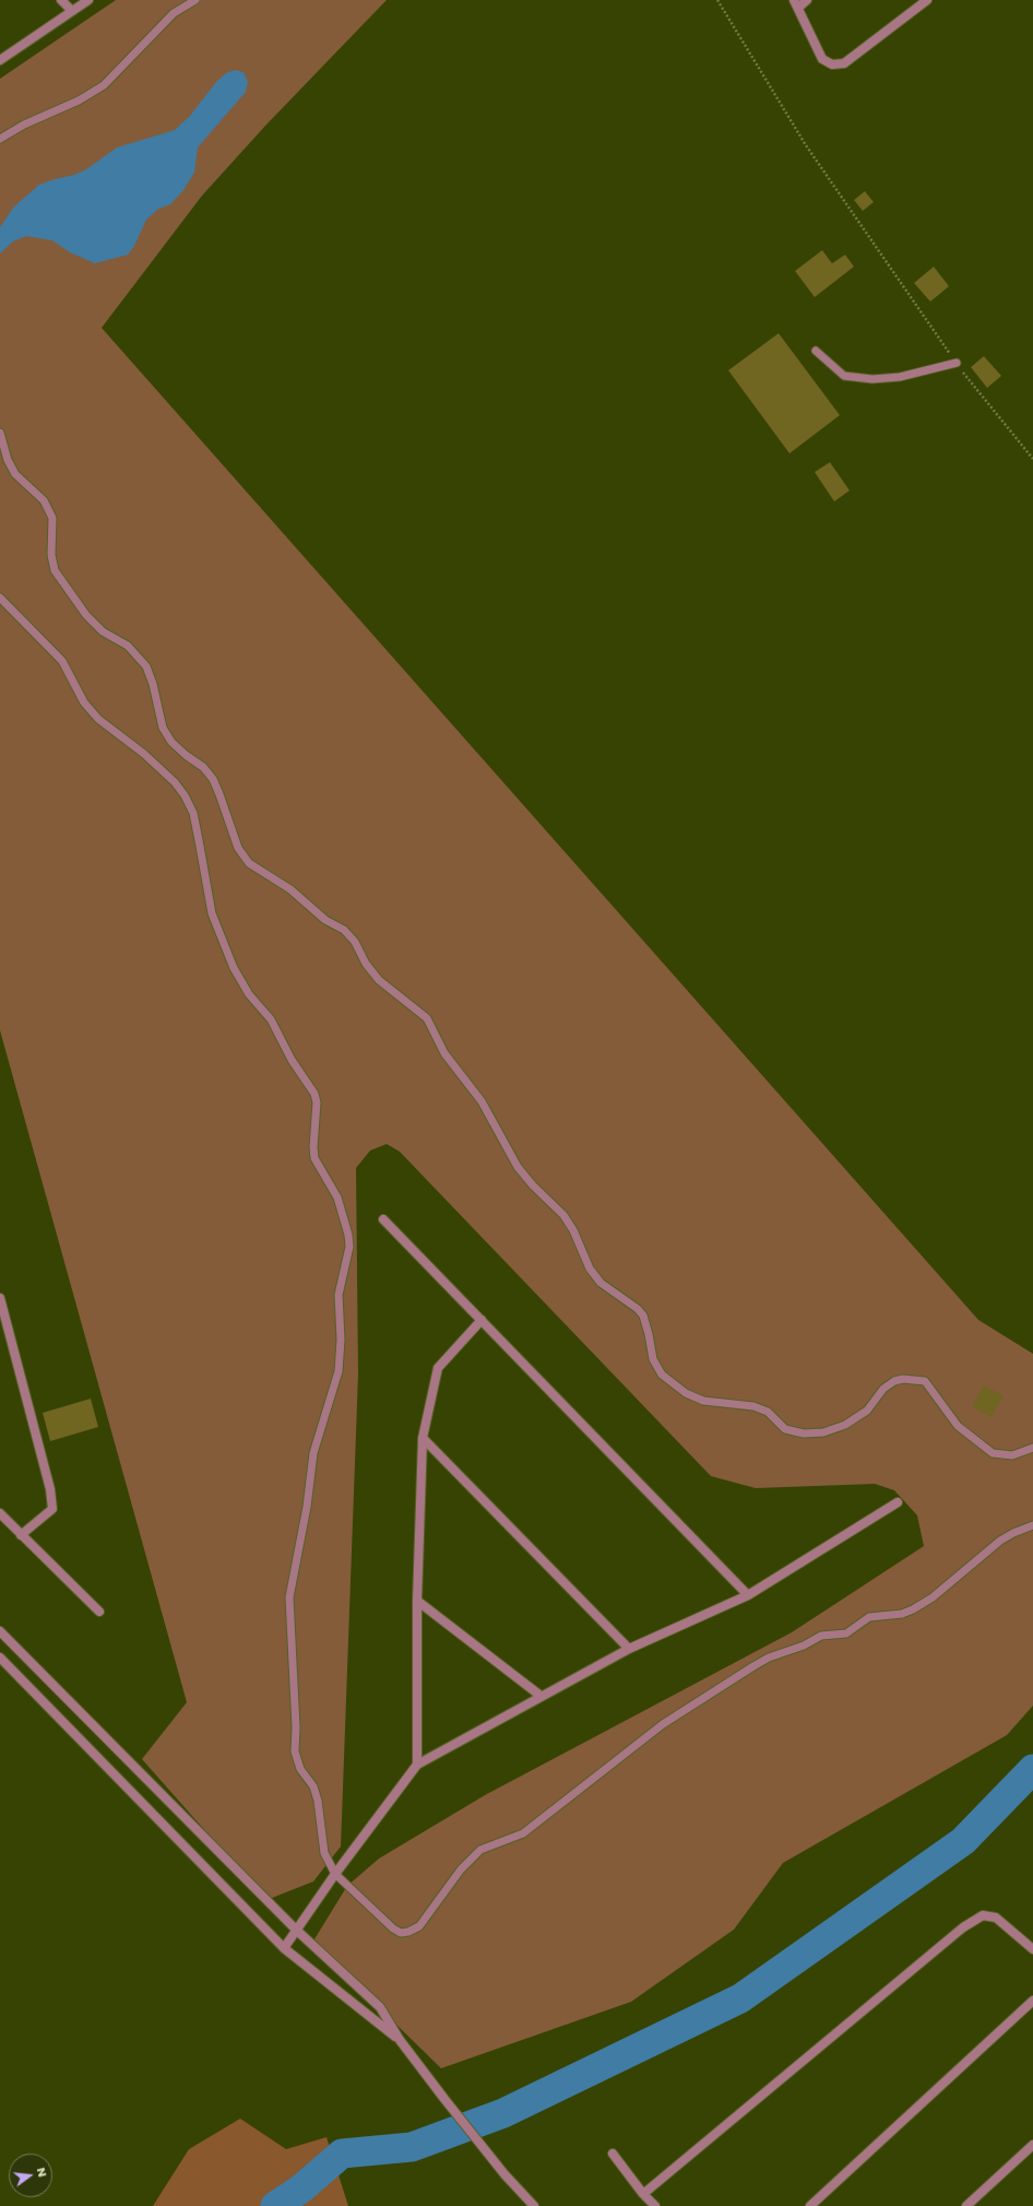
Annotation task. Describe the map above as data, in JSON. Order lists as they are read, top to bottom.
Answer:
{
  "north": "right"
}
